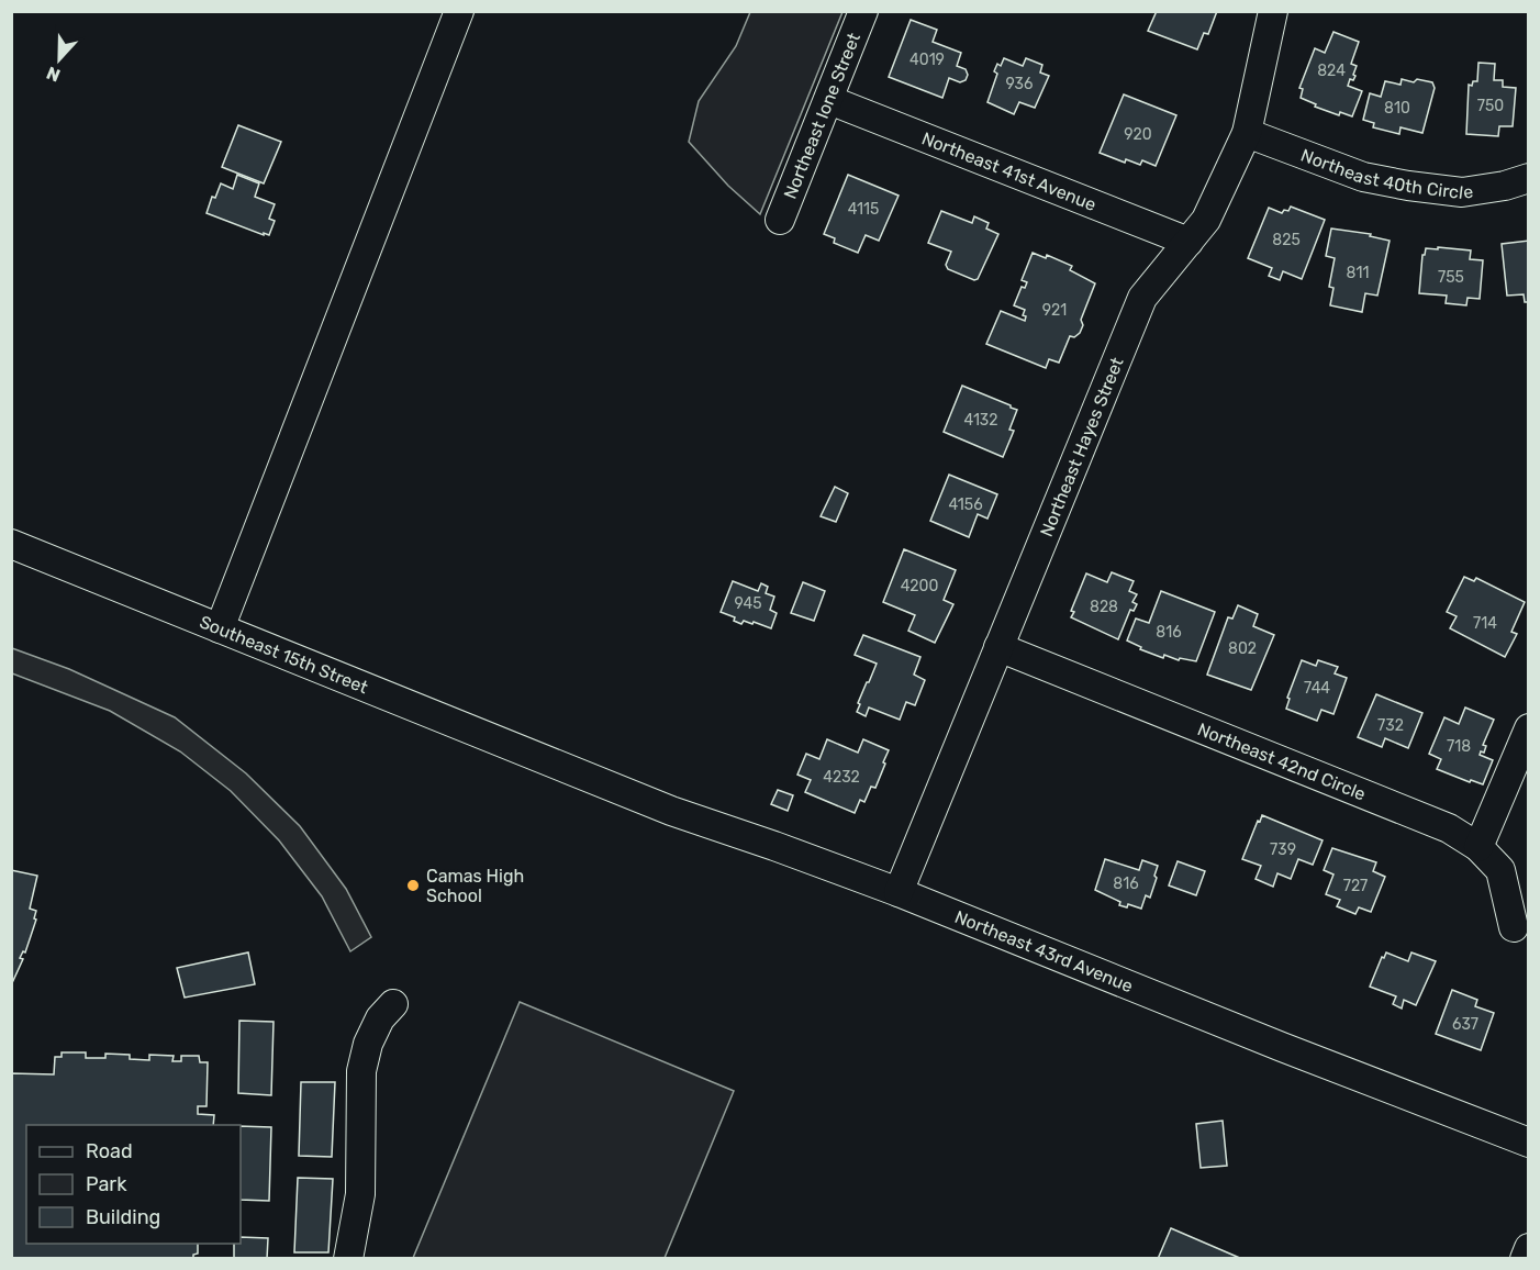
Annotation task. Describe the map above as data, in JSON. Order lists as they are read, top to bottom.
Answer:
{
  "streets": {
    "street": [
      "Northeast Ione Street",
      "Northeast 40th Circle",
      "Northeast 41st Avenue",
      "Northeast Hayes Street",
      "Southeast 15th Street",
      "Northeast 42nd Circle",
      "Northeast 43rd Avenue"
    ]
  },
  "crossings": [
    ["Northeast Ione Street", "Northeast 41st Avenue"],
    ["Northeast 40th Circle", "Northeast Hayes Street"],
    ["Northeast 41st Avenue", "Northeast Hayes Street"],
    ["Northeast Hayes Street", "Northeast 42nd Circle"],
    ["Northeast Hayes Street", "Northeast 43rd Avenue"],
    ["Southeast 15th Street", "Northeast 43rd Avenue"]
  ],
  "places": ["Camas High School"],
  "house_numbers": [
    "4019",
    "824",
    "936",
    "750",
    "810",
    "920",
    "4115",
    "825",
    "811",
    "755",
    "921",
    "4132",
    "4156",
    "4200",
    "945",
    "828",
    "714",
    "816",
    "802",
    "744",
    "732",
    "718",
    "4232",
    "739",
    "816",
    "727",
    "637"
  ],
  "legend": ["Road", "Park", "Building"],
  "north": "bottom"
}
